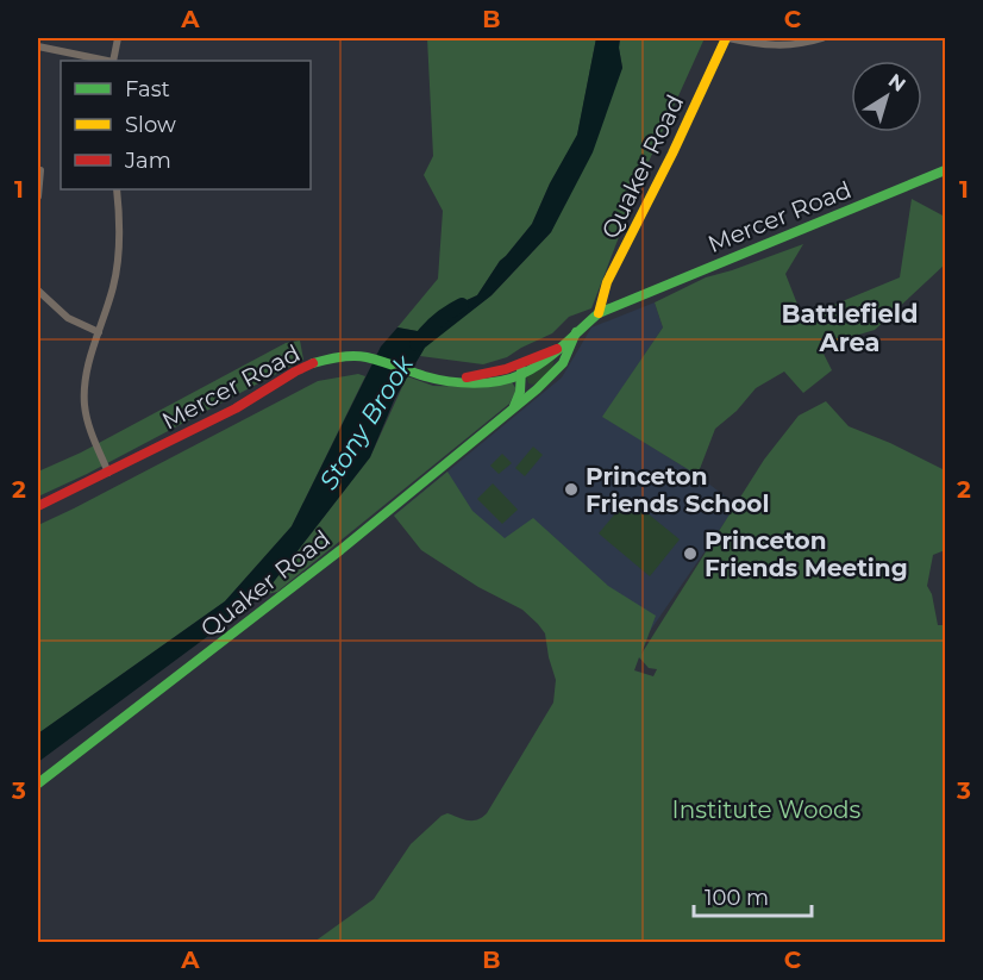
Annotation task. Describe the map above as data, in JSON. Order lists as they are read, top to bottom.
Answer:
{
  "streets": {
    "main road": ["Quaker Road", "Mercer Road"]
  },
  "crossings": [
    ["Quaker Road", "Mercer Road"]
  ],
  "districts": ["Battlefield Area"],
  "water": ["Stony Brook"],
  "parks": ["Institute Woods"],
  "places": ["Princeton Friends School", "Princeton Friends Meeting"],
  "legend": ["Fast", "Slow", "Jam"],
  "scale_bar": "100 m",
  "north": "top right",
  "grid": {
    "columns": ["A", "B", "C"],
    "rows": ["1", "2", "3"]
  }
}
